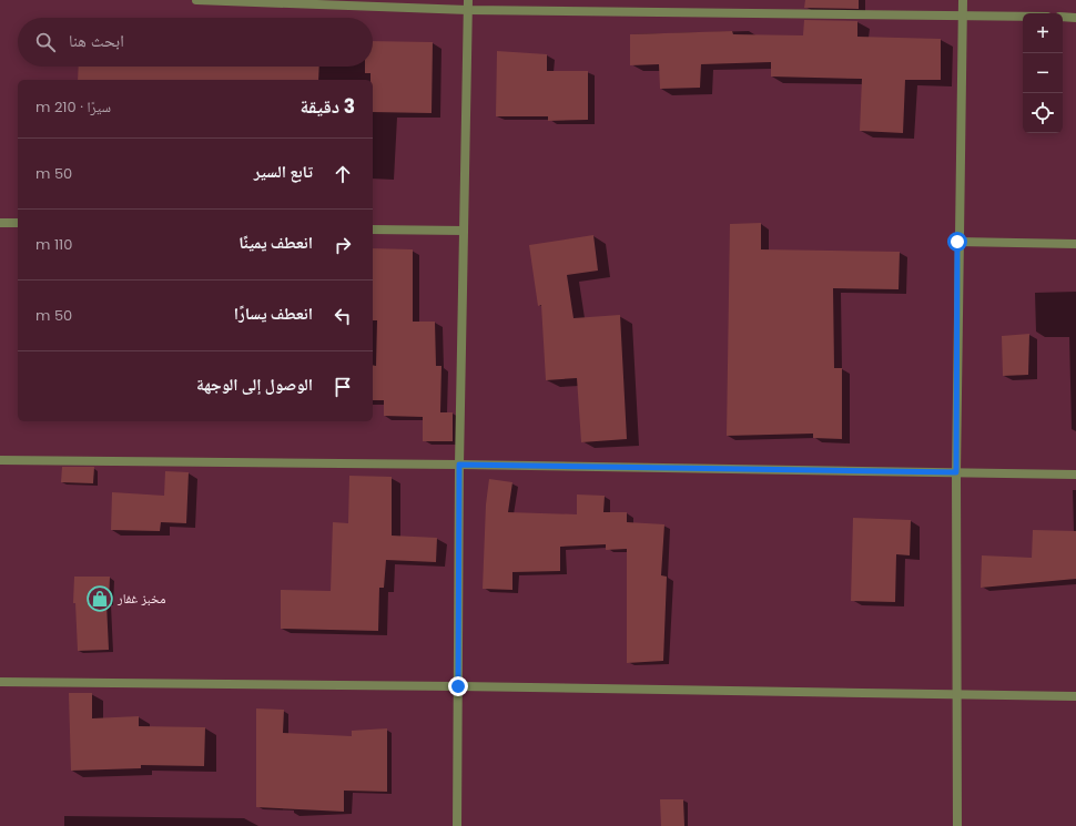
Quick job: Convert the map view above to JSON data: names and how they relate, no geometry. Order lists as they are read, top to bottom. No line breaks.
{"places":{"shop":["مخبز غفار"]},"page":{"map_buttons":["+","−"],"search":"ابحث هنا","heading":["3 دقيقة","سيرًا · 210 m"],"list":[["تابع السير","50 m"],["انعطف يمينًا","110 m"],["انعطف يسارًا","50 m"],"الوصول إلى الوجهة"]}}
